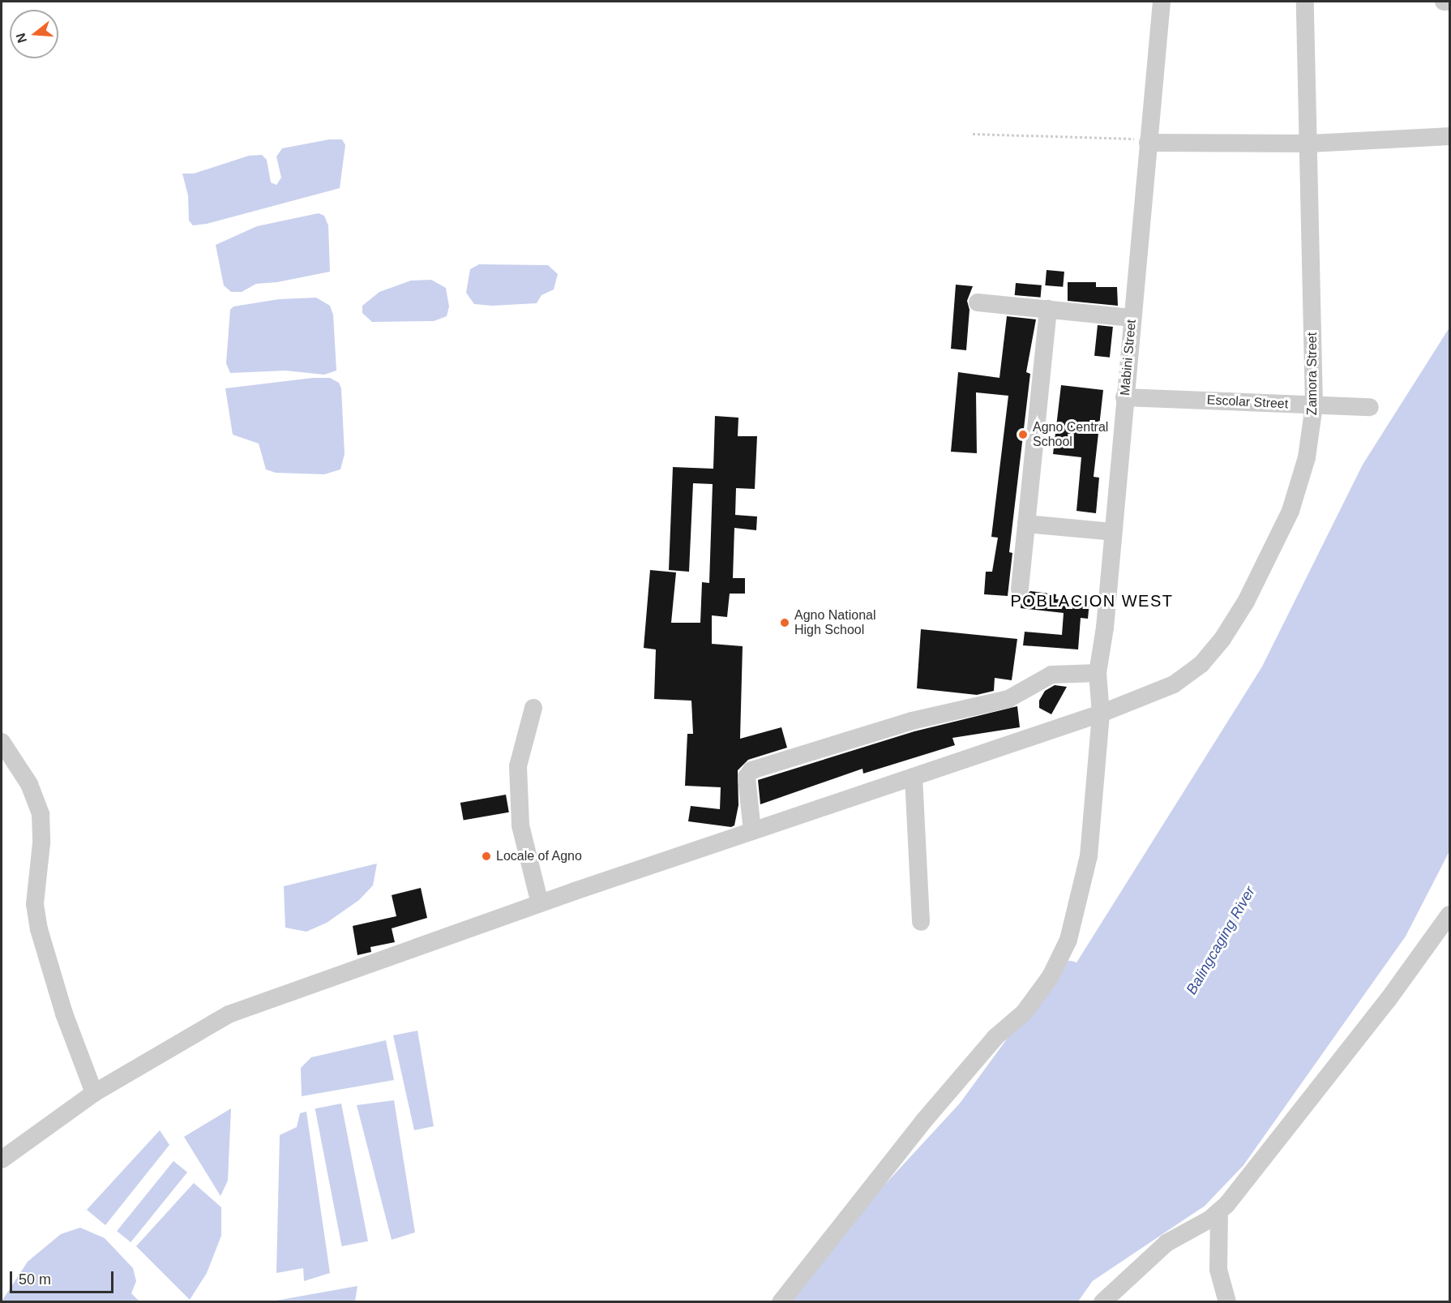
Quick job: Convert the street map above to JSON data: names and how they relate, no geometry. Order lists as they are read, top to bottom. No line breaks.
{"streets":{"street":["Mabini Street","Zamora Street","Escolar Street"]},"crossings":[["Mabini Street","Zamora Street"],["Mabini Street","Escolar Street"],["Zamora Street","Escolar Street"]],"districts":["POBLACION WEST"],"water":["Balingcaging River"],"places":["Agno Central School","Agno National High School","Locale of Agno"],"scale_bar":"50 m","north":"left"}
